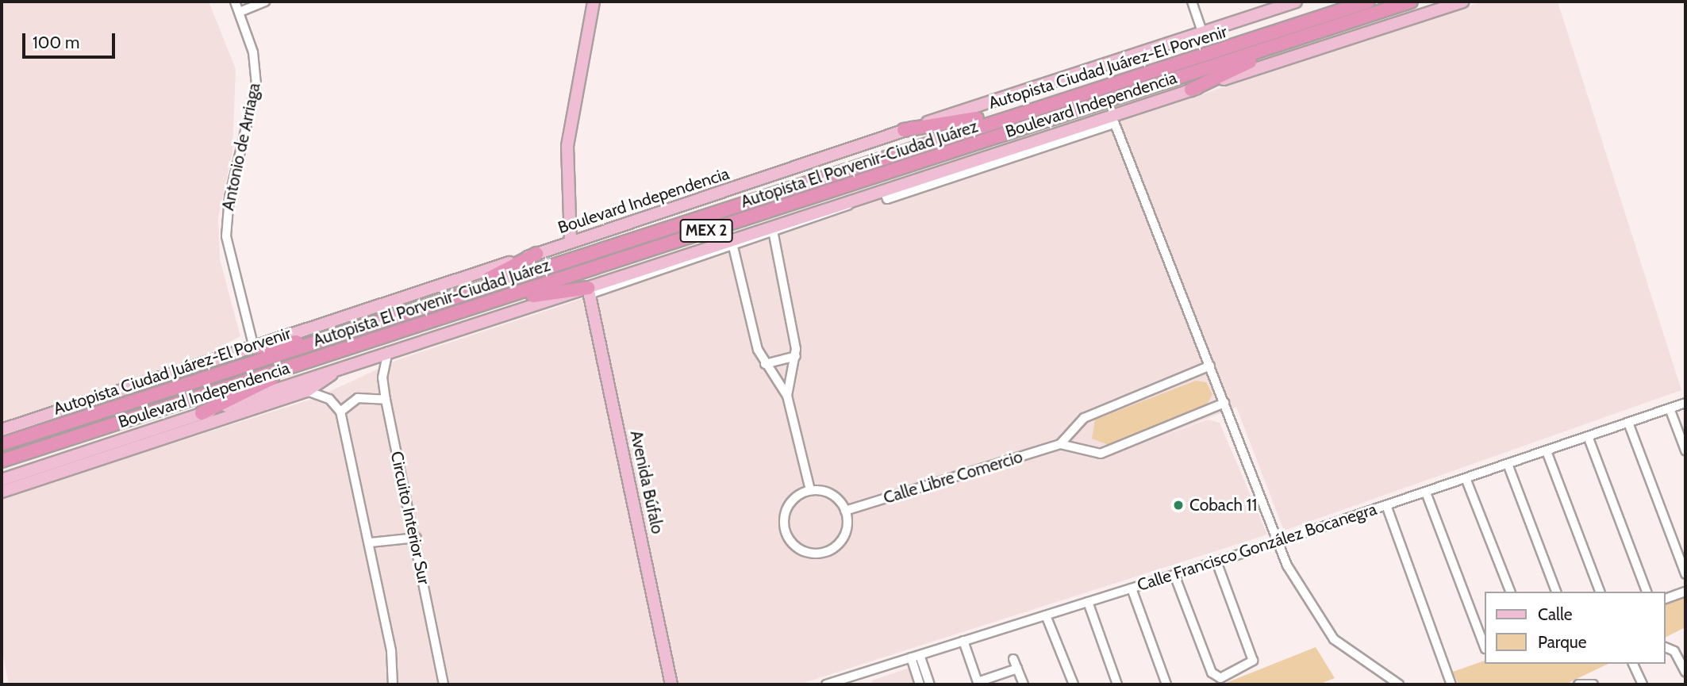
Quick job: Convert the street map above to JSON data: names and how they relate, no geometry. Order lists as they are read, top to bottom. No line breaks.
{"streets":{"highway":["Autopista Ciudad Juárez-El Porvenir","Autopista El Porvenir-Ciudad Juárez","MEX 2"],"main road":["Boulevard Independencia","Avenida Búfalo"],"street":["Antonio de Arriaga","Calle Libre Comercio","Circuito Interior Sur","Calle Francisco González Bocanegra"]},"crossings":[["Boulevard Independencia","Antonio de Arriaga"],["Boulevard Independencia","Avenida Búfalo"],["Boulevard Independencia","Circuito Interior Sur"]],"places":["Cobach 11"],"legend":["Calle","Parque"],"scale_bar":"100 m"}
